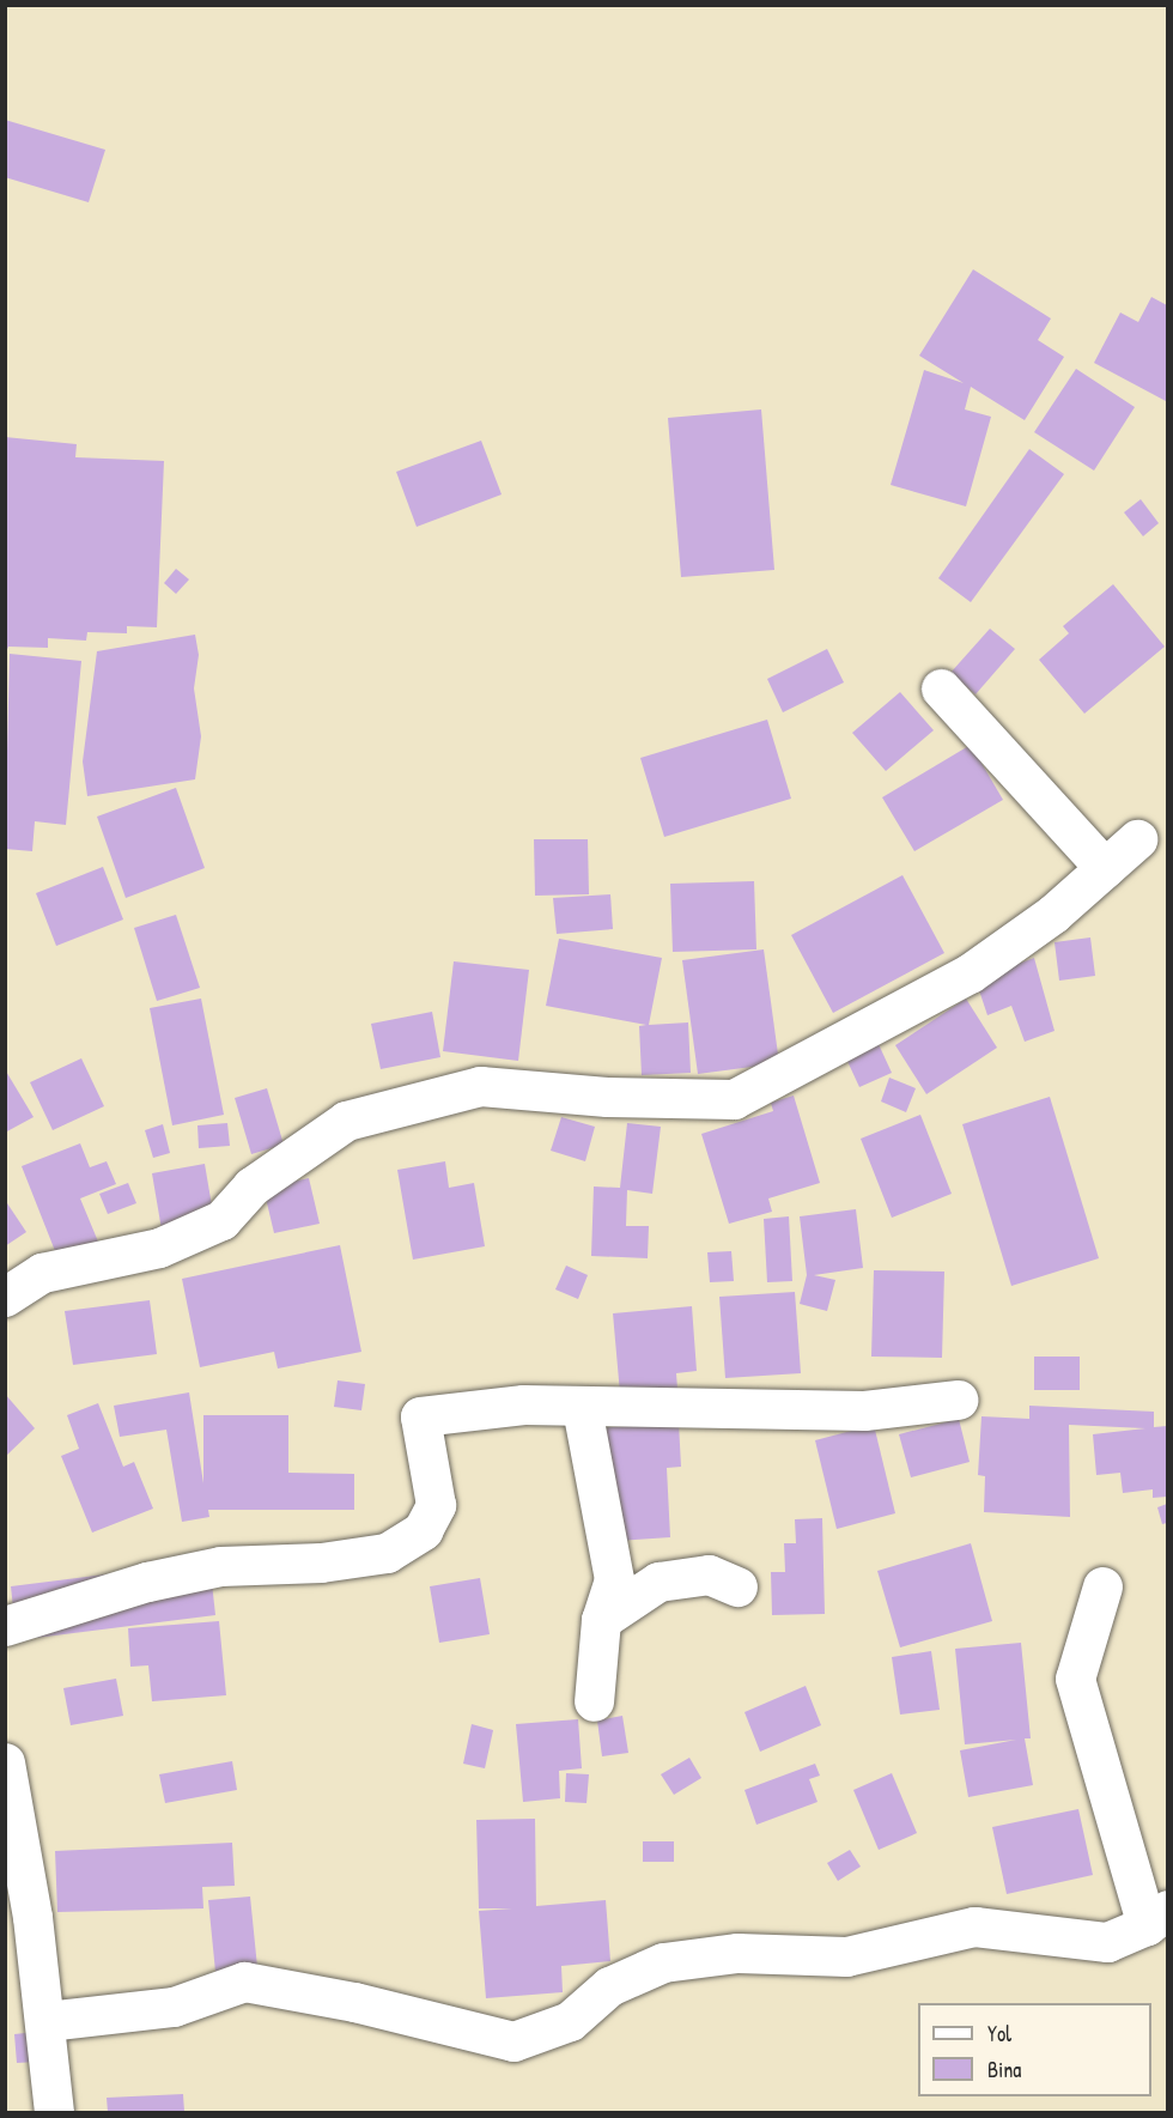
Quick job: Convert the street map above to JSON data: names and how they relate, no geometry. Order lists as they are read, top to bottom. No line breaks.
{"legend":["Yol","Bina"]}
